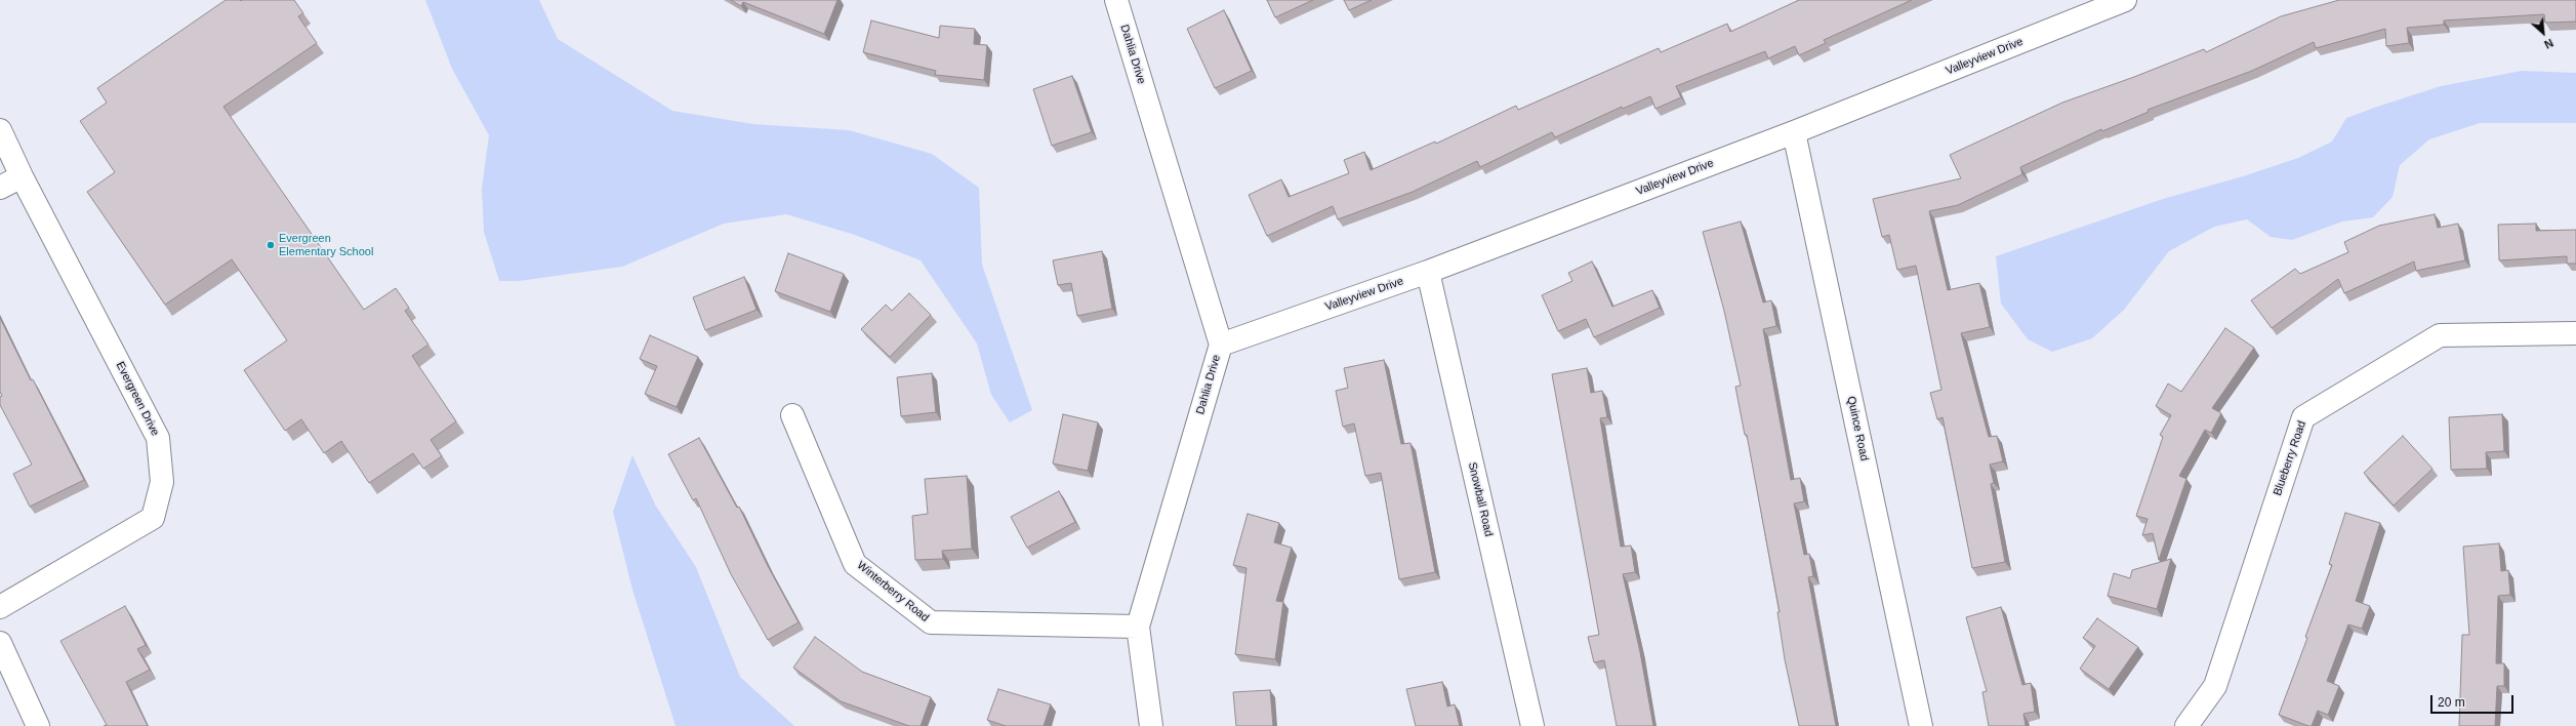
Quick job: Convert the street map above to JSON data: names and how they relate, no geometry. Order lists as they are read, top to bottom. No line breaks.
{"streets":{"street":["Dahlia Drive","Valleyview Drive","Evergreen Drive","Quince Road","Blueberry Road","Snowball Road","Winterberry Road"]},"crossings":[["Dahlia Drive","Valleyview Drive"],["Dahlia Drive","Winterberry Road"],["Valleyview Drive","Quince Road"],["Valleyview Drive","Snowball Road"]],"places":["Evergreen Elementary School"],"scale_bar":"20 m","north":"bottom right"}
